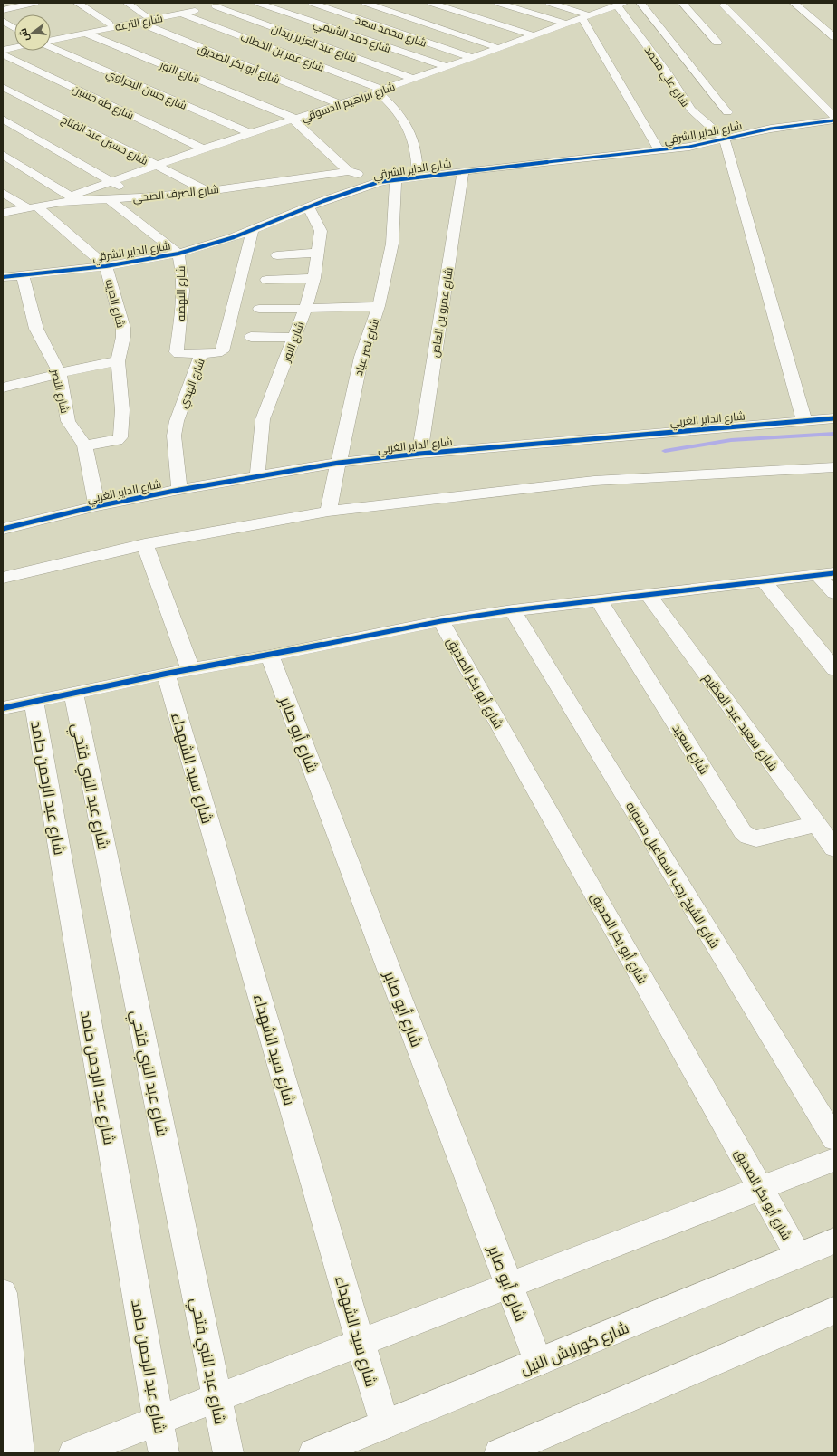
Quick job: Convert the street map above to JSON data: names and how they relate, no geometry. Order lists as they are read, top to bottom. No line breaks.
{"streets":{"main road":["شارع الترعه","شارع محمد سعد","شارع حمد الشيمي","شارع عبد العزيز زيدان","شارع عمر بن الخطاب","شارع أبو بكر الصديق","شارع النور","شارع علي محمد","شارع حسن البحراوي","شارع طه حسين","شارع ابراهيم الدسوقي","شارع الداير الشرقي","شارع حسين عبد الفتاح","شارع الصرف الصحي","شارع النهضه","شارع الحريه","شارع عمرو بن العاص","شارع نصر عياد","شارع الهدي","شارع النصر","شارع الداير الغربي","شارع سعيد عبد العظيم","شارع أبو صابر","شارع سعيد","شارع سيد الشهداء","شارع عبد النبي فتحي","شارع عبد الرحمن حامد","شارع الشيخ رجب اسماعيل حسونه","شارع كورنيش النيل"]},"crossings":[["شارع الترعه","شارع عبد العزيز زيدان"],["شارع الترعه","شارع عمر بن الخطاب"],["شارع الترعه","شارع أبو بكر الصديق"],["شارع الترعه","شارع النور"],["شارع محمد سعد","شارع ابراهيم الدسوقي"],["شارع حمد الشيمي","شارع ابراهيم الدسوقي"],["شارع عبد العزيز زيدان","شارع ابراهيم الدسوقي"],["شارع عمر بن الخطاب","شارع ابراهيم الدسوقي"],["شارع أبو بكر الصديق","شارع ابراهيم الدسوقي"],["شارع أبو بكر الصديق","شارع كورنيش النيل"],["شارع النور","شارع ابراهيم الدسوقي"],["شارع النور","شارع الداير الشرقي"],["شارع النور","شارع الصرف الصحي"],["شارع النور","شارع الداير الغربي"],["شارع علي محمد","شارع ابراهيم الدسوقي"],["شارع علي محمد","شارع الداير الشرقي"],["شارع حسن البحراوي","شارع ابراهيم الدسوقي"],["شارع طه حسين","شارع ابراهيم الدسوقي"],["شارع ابراهيم الدسوقي","شارع حسين عبد الفتاح"],["شارع ابراهيم الدسوقي","شارع الصرف الصحي"],["شارع الداير الشرقي","شارع النهضه"],["شارع الداير الشرقي","شارع الحريه"],["شارع الداير الشرقي","شارع عمرو بن العاص"],["شارع الداير الشرقي","شارع نصر عياد"],["شارع الداير الشرقي","شارع الهدي"],["شارع الداير الشرقي","شارع النصر"],["شارع حسين عبد الفتاح","شارع الصرف الصحي"],["شارع الصرف الصحي","شارع النهضه"],["شارع الصرف الصحي","شارع الحريه"],["شارع النهضه","شارع الهدي"],["شارع الحريه","شارع النصر"],["شارع عمرو بن العاص","شارع الداير الغربي"],["شارع نصر عياد","شارع الداير الغربي"],["شارع الهدي","شارع الداير الغربي"],["شارع النصر","شارع الداير الغربي"],["شارع سعيد عبد العظيم","شارع سعيد"],["شارع أبو صابر","شارع كورنيش النيل"],["شارع سيد الشهداء","شارع كورنيش النيل"]],"north":"left"}
